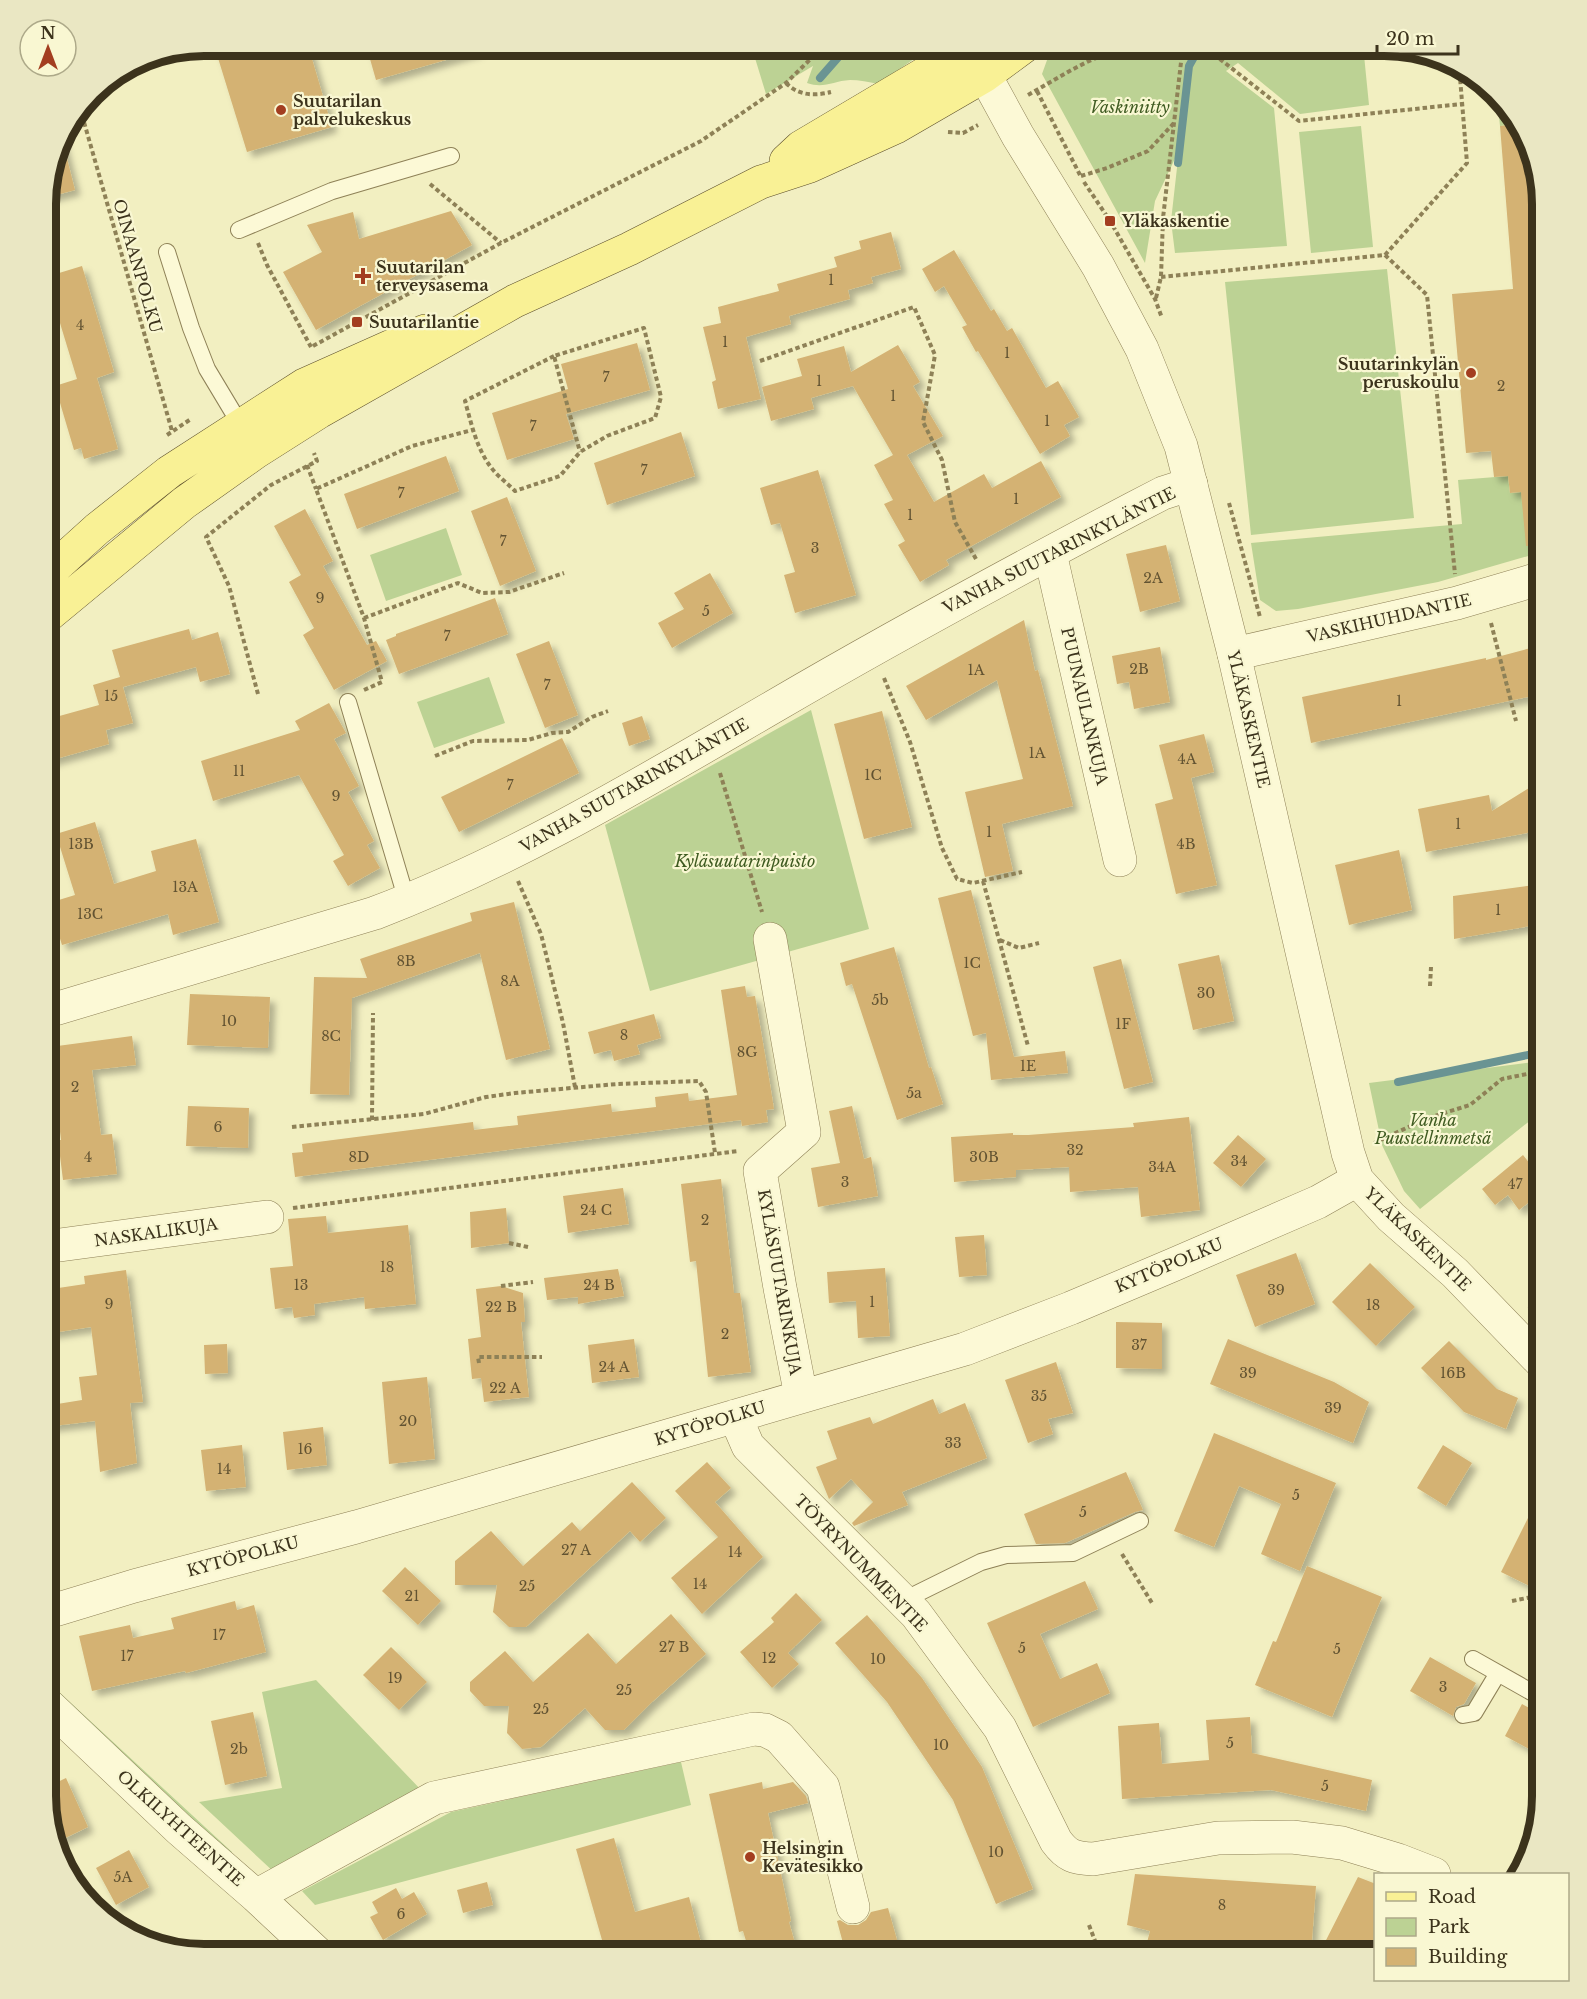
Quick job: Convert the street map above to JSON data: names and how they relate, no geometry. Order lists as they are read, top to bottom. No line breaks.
{"streets":{"street":["VANHA SUUTARINKYLÄNTIE","VASKIHUHDANTIE","PUUNAULANKUJA","YLÄKASKENTIE","NASKALIKUJA","KYTÖPOLKU","KYLÄSUUTARINKUJA","TÖYRYNUMMENTIE","OLKILYHTEENTIE"],"path":["OINAANPOLKU"]},"crossings":[["VANHA SUUTARINKYLÄNTIE","PUUNAULANKUJA"],["VANHA SUUTARINKYLÄNTIE","YLÄKASKENTIE"],["VASKIHUHDANTIE","YLÄKASKENTIE"],["YLÄKASKENTIE","KYTÖPOLKU"],["KYTÖPOLKU","KYLÄSUUTARINKUJA"],["KYTÖPOLKU","TÖYRYNUMMENTIE"]],"parks":["Vaskiniitty","Kyläsuutarinpuisto","Vanha Puustellinmetsä"],"places":{"other":["Suutarilan palvelukeskus","Suutarinkylän peruskoulu","Helsingin Kevätesikko"],"transit":["Yläkaskentie","Suutarilantie"],"health":["Suutarilan terveysasema"]},"house_numbers":["1","4","1","1","7","1","2","1","1","7","7","7","1","1","7","3","2A","9","5","7","2B","1A","7","15","1","1A","4A","11","1C","7","9","1","1","13B","4B","13A","1","13C","8B","1C","8A","30","5b","10","1F","8","8C","8G","1E","2","5a","6","32","4","8D","30B","34","34A","3","47","24 C","2","18","13","24 B","39","1","9","18","22 B","2","37","24 A","39","16B","22 A","35","39","20","33","16","14","5","5","27 A","14","14","25","21","17","27 B","5","5","17","12","10","19","3","25","25","5","10","2b","5","10","5A","8","6"],"legend":["Road","Park","Building"],"scale_bar":"20 m","north":"top"}
